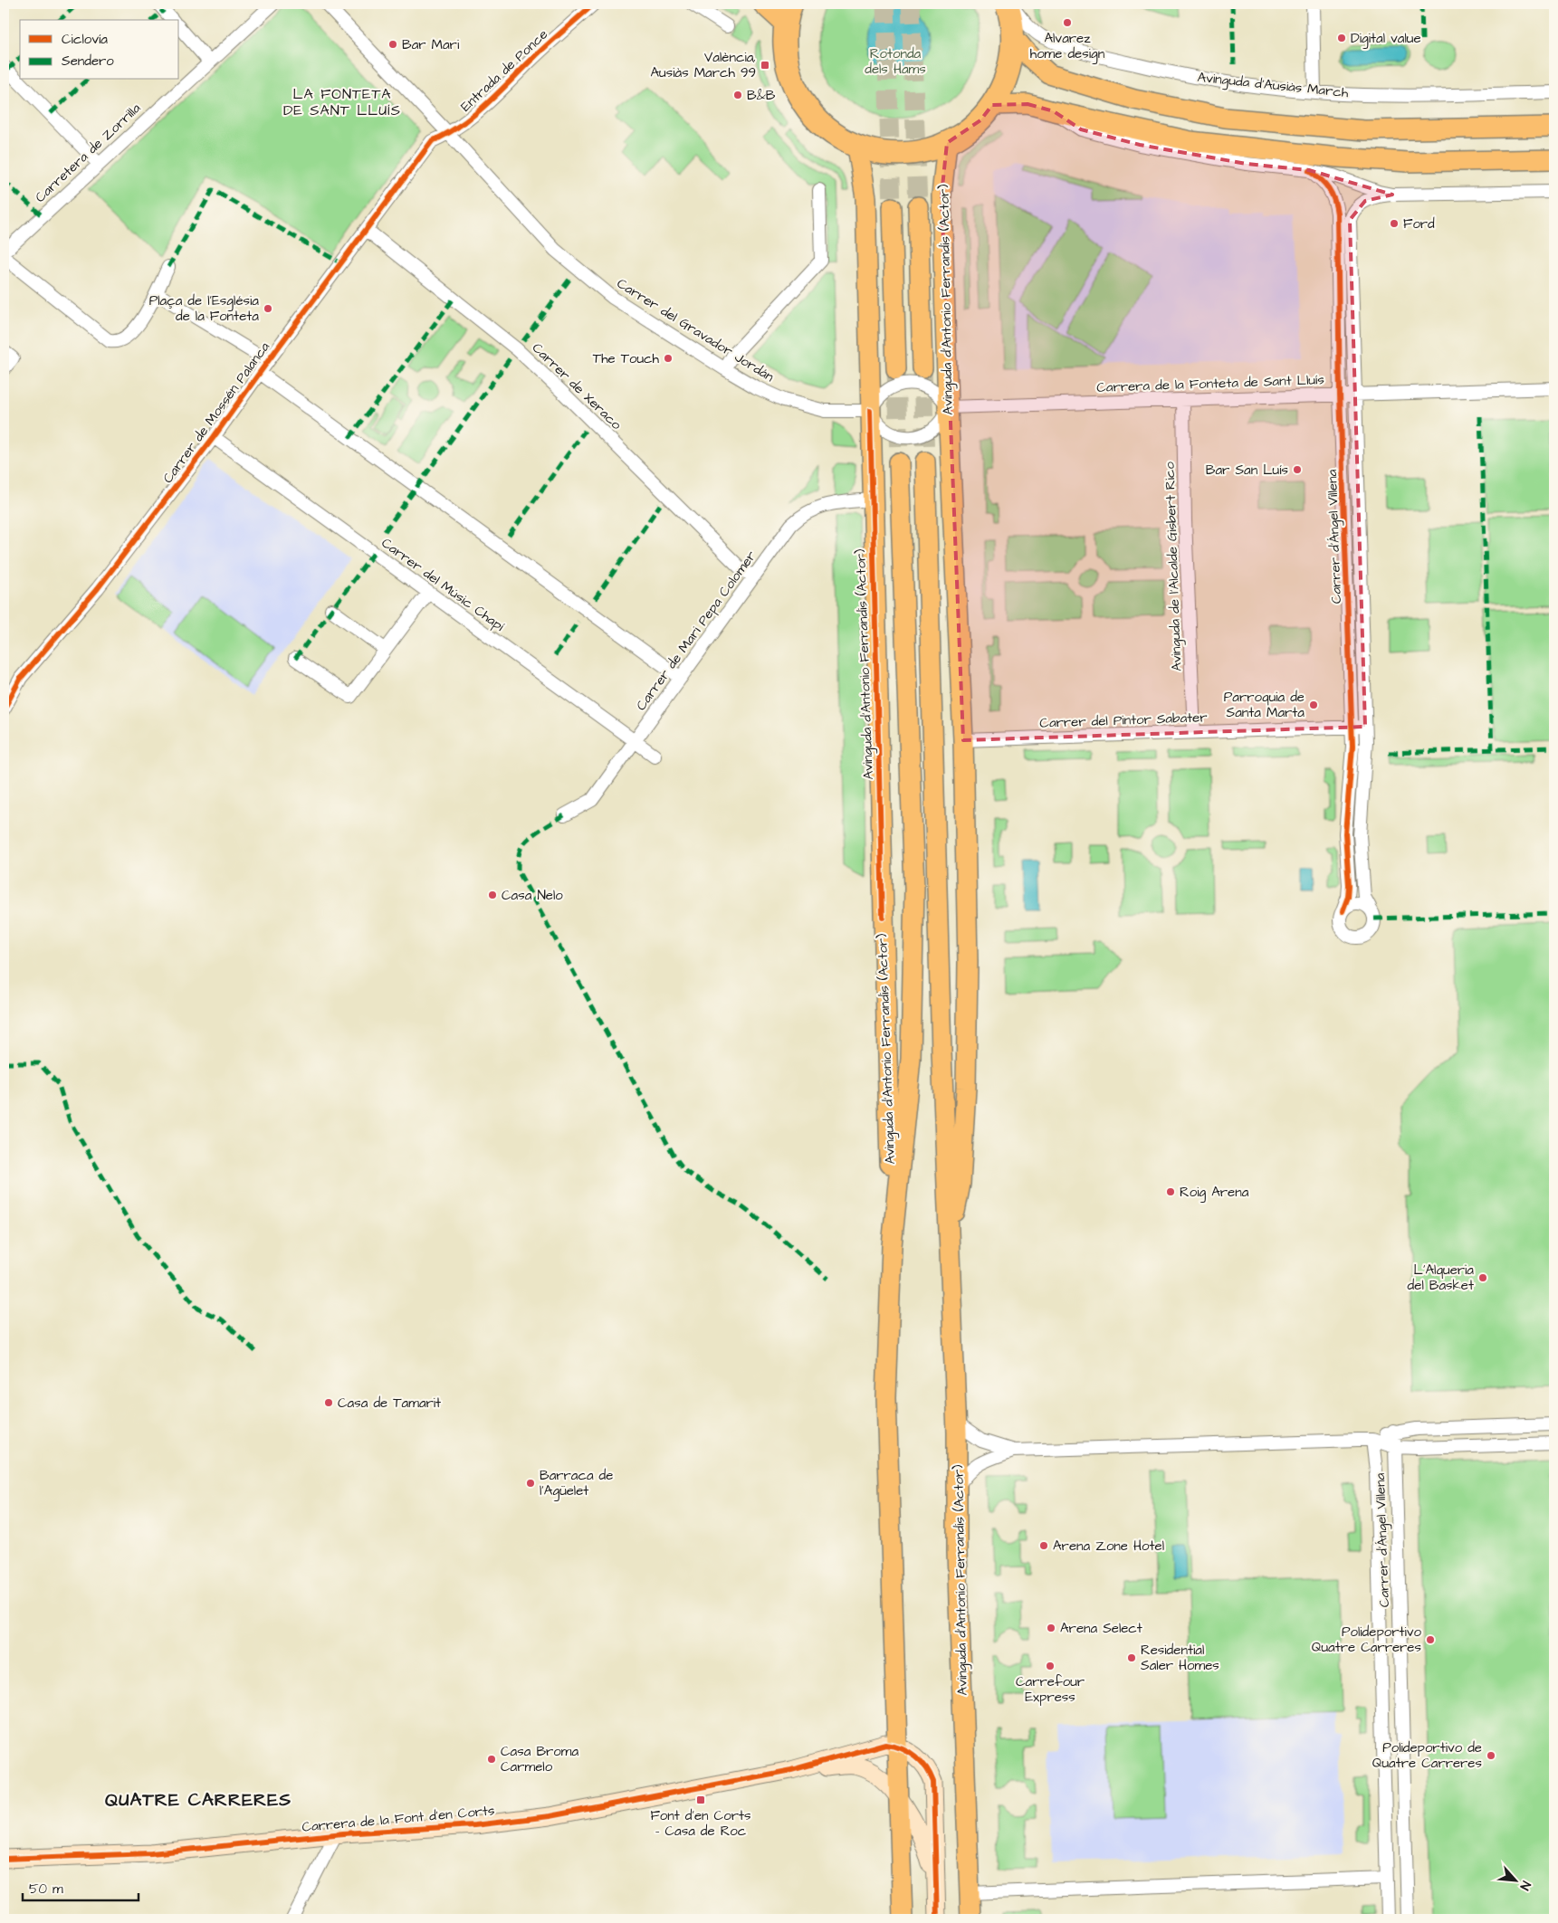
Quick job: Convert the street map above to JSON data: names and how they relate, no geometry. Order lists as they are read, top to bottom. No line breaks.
{"streets":{"main road":["Avinguda d'Antonio Ferrandis (Actor)"],"street":["Entrada de Ponce","Avinguda d'Ausiàs March","Carretera de Zorrilla","Carrer del Gravador Jordán","Carrera de la Fonteta de Sant Lluís","Carrer de Xeraco","Carrer de Mossén Palanca","Carrer d'Ángel Villena","Avinguda de l'Alcalde Gisbert Rico","Carrer del Músic Chapí","Carrer de Mari Pepa Colomer","Carrer del Pintor Sabater","Carrera de la Font d'en Corts"]},"crossings":[["Entrada de Ponce","Carrer del Gravador Jordán"],["Entrada de Ponce","Carrer de Mossén Palanca"],["Avinguda d'Antonio Ferrandis (Actor)","Carrer del Gravador Jordán"],["Avinguda d'Antonio Ferrandis (Actor)","Carrera de la Fonteta de Sant Lluís"],["Avinguda d'Antonio Ferrandis (Actor)","Carrer de Mari Pepa Colomer"],["Avinguda d'Antonio Ferrandis (Actor)","Carrer del Pintor Sabater"],["Carrer del Gravador Jordán","Carrera de la Fonteta de Sant Lluís"],["Carrer del Gravador Jordán","Carrer de Mossén Palanca"],["Carrera de la Fonteta de Sant Lluís","Carrer d'Ángel Villena"],["Carrera de la Fonteta de Sant Lluís","Avinguda de l'Alcalde Gisbert Rico"],["Carrer de Xeraco","Carrer de Mossén Palanca"],["Carrer de Xeraco","Carrer de Mari Pepa Colomer"],["Carrer de Mossén Palanca","Carrer del Músic Chapí"],["Carrer d'Ángel Villena","Carrer del Pintor Sabater"],["Avinguda de l'Alcalde Gisbert Rico","Carrer del Pintor Sabater"],["Carrer del Músic Chapí","Carrer de Mari Pepa Colomer"]],"districts":["LA FONTETA DE SANT LLUÍS","QUATRE CARRERES"],"parks":["Rotonda dels Hams"],"places":{"other":["Alvarez home design","Digital value","Bar Mari","B&B","Ford","Plaça de l'Església de la Fonteta","The Touch","Bar San Luís","Parroquia de Santa Marta","Casa Nelo","Roig Arena","L'Alqueria del Basket","Casa de Tamarit","Barraca de l'Agüelet","Arena Zone Hotel","Arena Select","Polideportivo Quatre Carreres","Residential Saler Homes","Carrefour Express","Polideportivo de Quatre Carreres","Casa Broma Carmelo"],"transit":["València, Ausiàs March 99","Font d'en Corts - Casa de Roc"]},"legend":["Ciclovía","Sendero"],"scale_bar":"50 m","north":"bottom right"}
